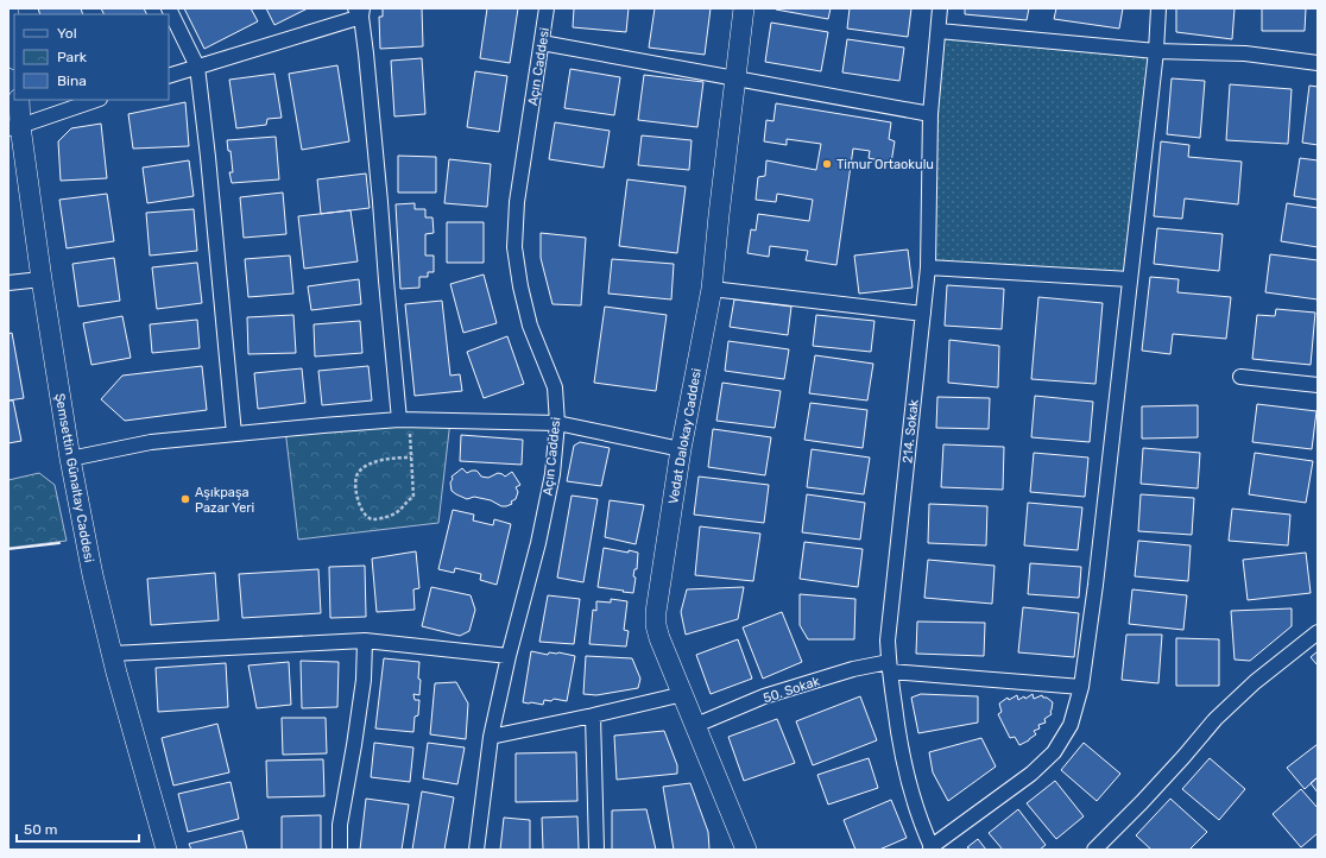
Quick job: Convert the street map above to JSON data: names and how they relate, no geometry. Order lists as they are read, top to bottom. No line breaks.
{"streets":{"street":["Açın Caddesi","214. Sokak","Vedat Dalokay Caddesi","Şemsettin Günaltay Caddesi","50. Sokak"]},"crossings":[["214. Sokak","50. Sokak"],["Vedat Dalokay Caddesi","50. Sokak"]],"places":["Timur Ortaokulu","Aşıkpaşa Pazar Yeri"],"legend":["Yol","Park","Bina"],"scale_bar":"50 m"}
